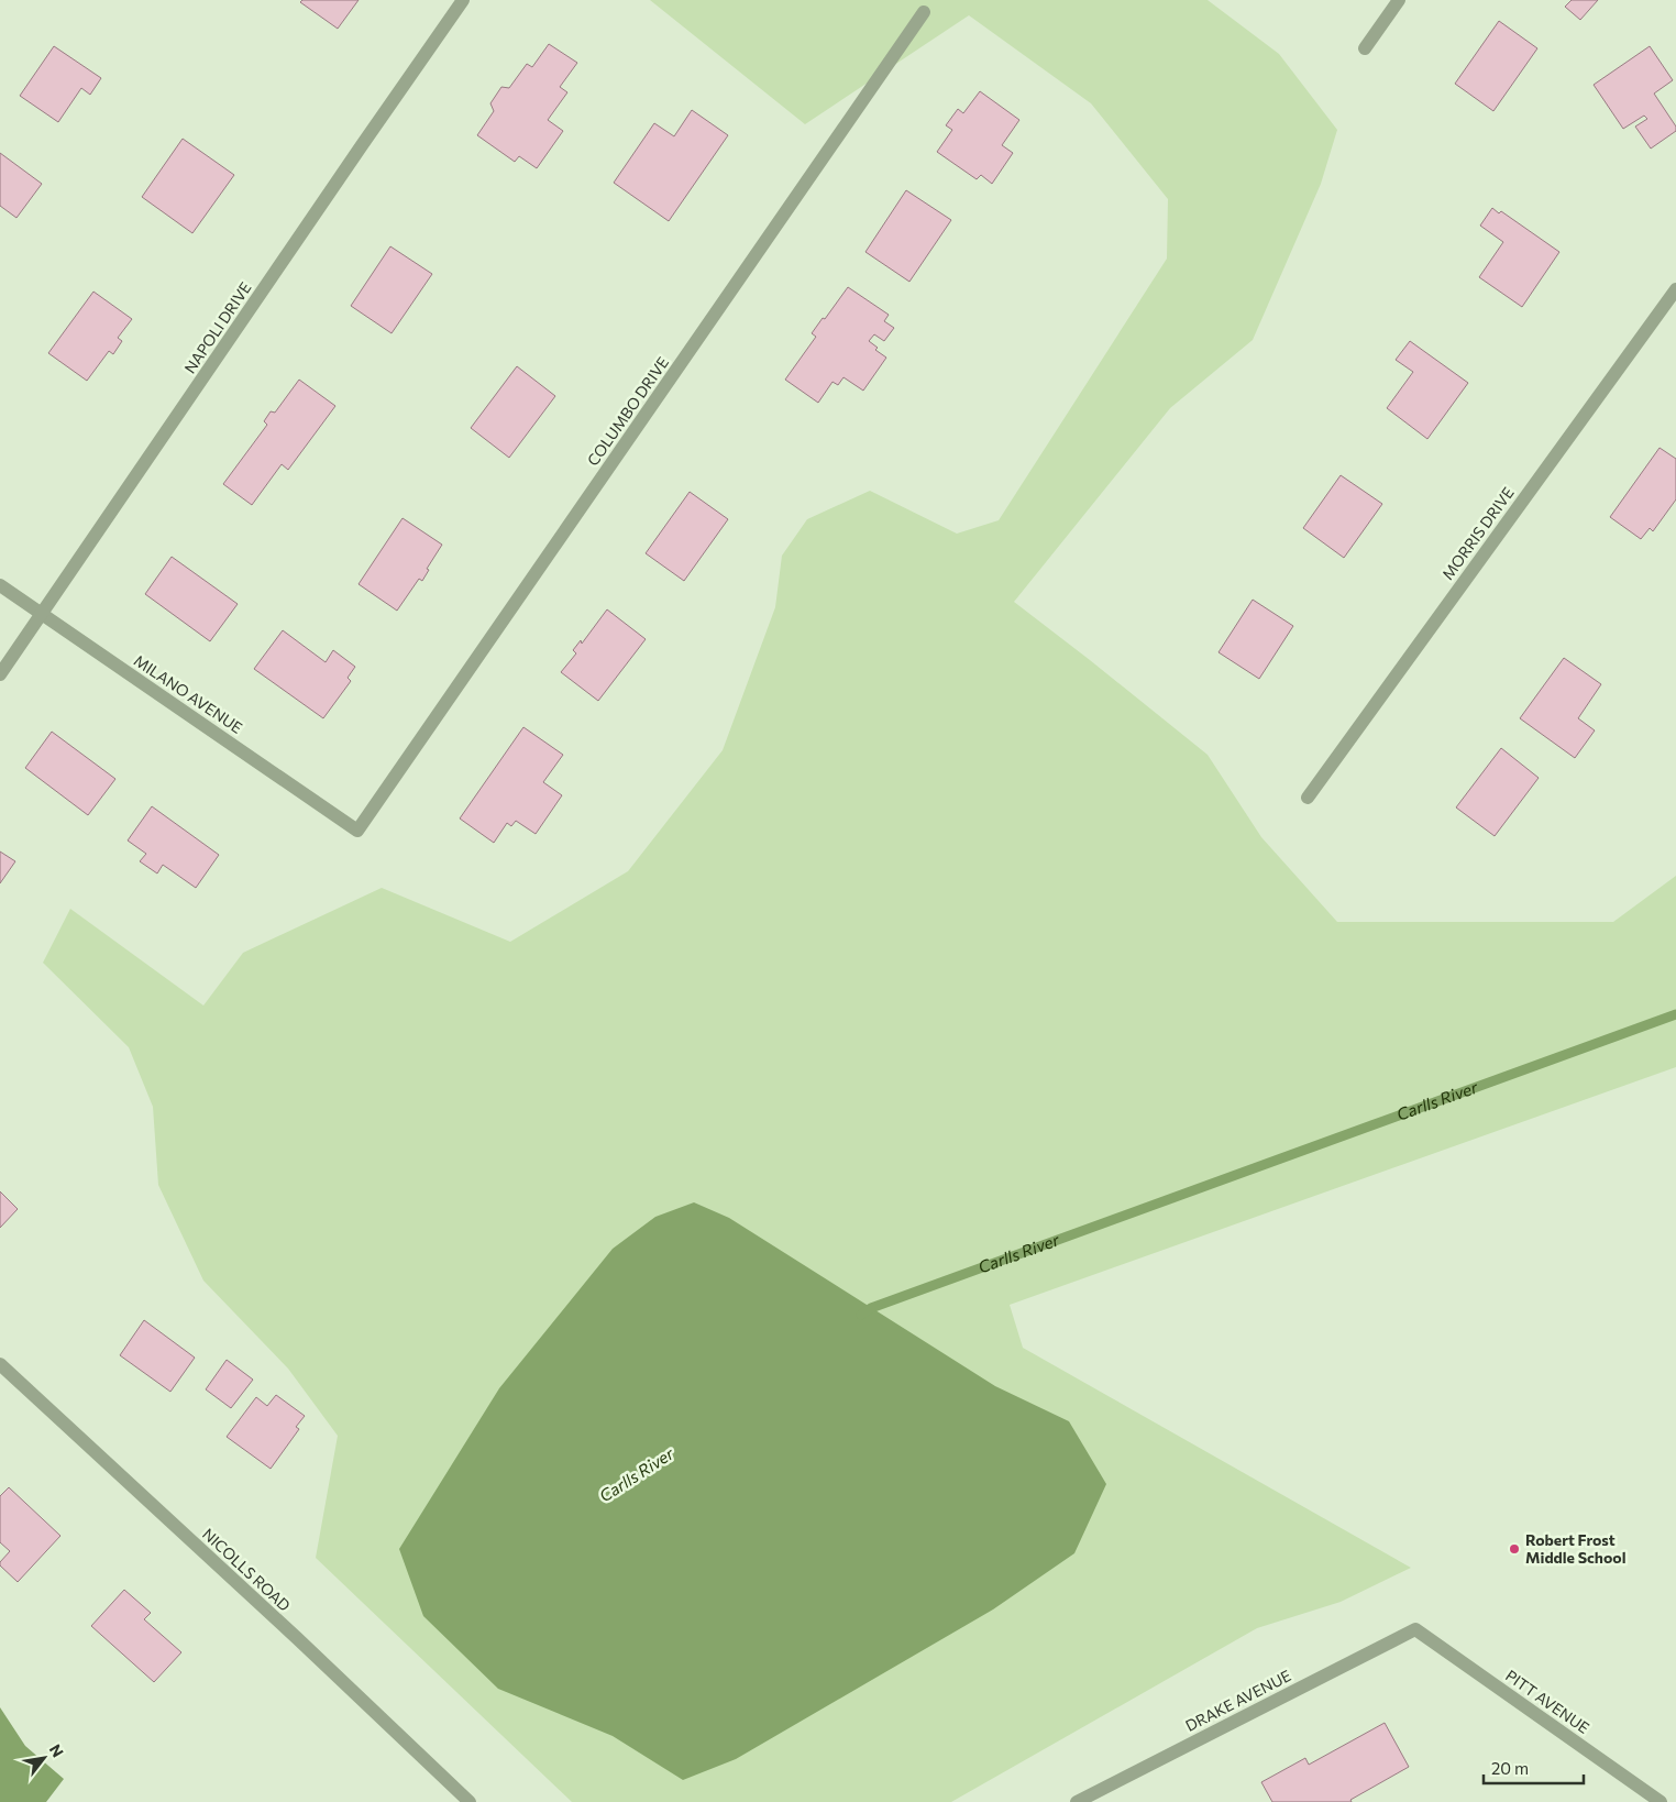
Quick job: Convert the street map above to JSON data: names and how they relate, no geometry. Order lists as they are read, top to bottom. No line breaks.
{"streets":{"street":["NAPOLI DRIVE","COLUMBO DRIVE","MORRIS DRIVE","MILANO AVENUE","NICOLLS ROAD","DRAKE AVENUE","PITT AVENUE"]},"crossings":[["NAPOLI DRIVE","MILANO AVENUE"],["COLUMBO DRIVE","MILANO AVENUE"],["DRAKE AVENUE","PITT AVENUE"]],"water":["Carlls River"],"places":["Robert Frost Middle School"],"scale_bar":"20 m","north":"top right"}
